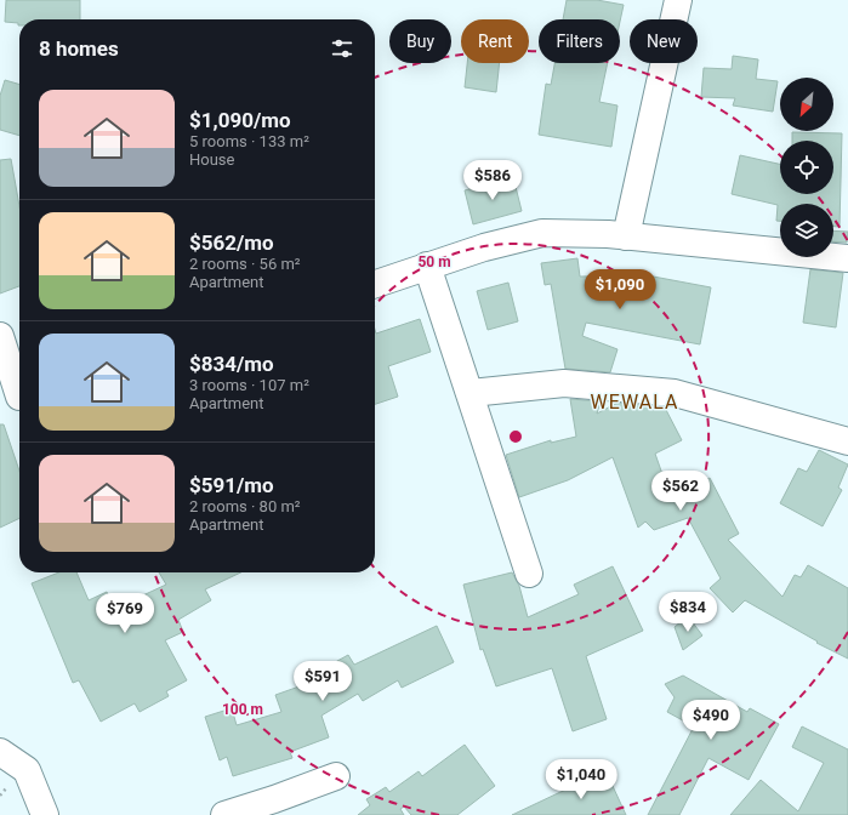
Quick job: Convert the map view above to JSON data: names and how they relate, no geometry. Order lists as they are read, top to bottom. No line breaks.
{"districts":["WEWALA"],"north":"bottom left","page":{"chip":["Buy","Rent","Filters","New"],"heading":"8 homes","list":[{"name":"$1,090/mo","note":"5 rooms · 133 m² · House"},{"name":"$562/mo","note":"2 rooms · 56 m² · Apartment"},{"name":"$834/mo","note":"3 rooms · 107 m² · Apartment"},{"name":"$591/mo","note":"2 rooms · 80 m² · Apartment"}],"price":["$586","$1,090","$562","$834","$769","$591","$490","$1,040"]},"rings":["50 m","100 m"]}
